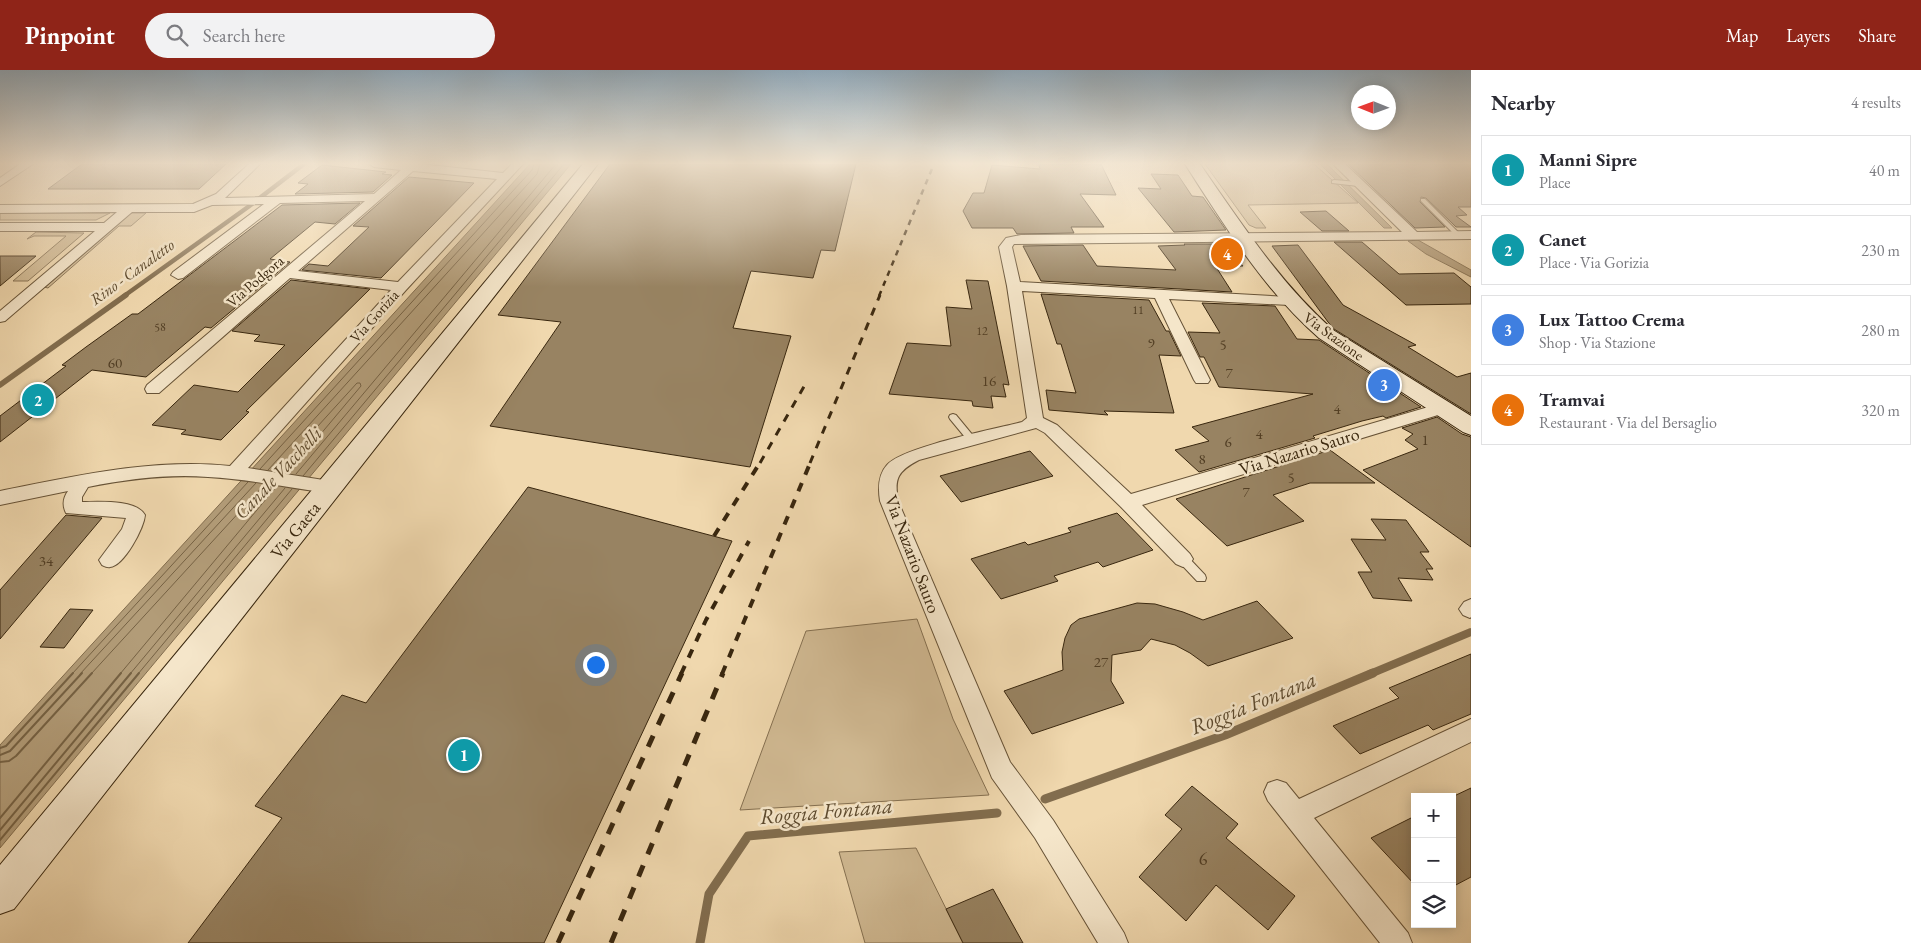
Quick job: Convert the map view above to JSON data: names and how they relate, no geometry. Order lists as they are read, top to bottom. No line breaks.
{"streets":{"main road":["Via Stazione","Via Gaeta"],"street":["Via Podgora","Via Gorizia","Via Nazario Sauro"]},"crossings":[["Via Stazione","Via Nazario Sauro"]],"water":["Rino - Canaletto","Canale Vacchelli","Roggia Fontana"],"house_numbers":["11","58","12","9","5","60","7","16","4","4","1","6","8","5","7","34","27","6"],"north":"left","page":{"header":"Pinpoint","search":"Search here","nav":["Map","Layers","Share"],"heading":["Nearby","4 results"],"list":[{"mark":"1","name":"Manni Sipre","note":"Place","value":"40 m"},{"mark":"2","name":"Canet","note":"Place · Via Gorizia","value":"230 m"},{"mark":"3","name":"Lux Tattoo Crema","note":"Shop · Via Stazione","value":"280 m"},{"mark":"4","name":"Tramvai","note":"Restaurant · Via del Bersaglio","value":"320 m"}],"pins":["4","3","2","1"],"map_buttons":["+","−"]}}
